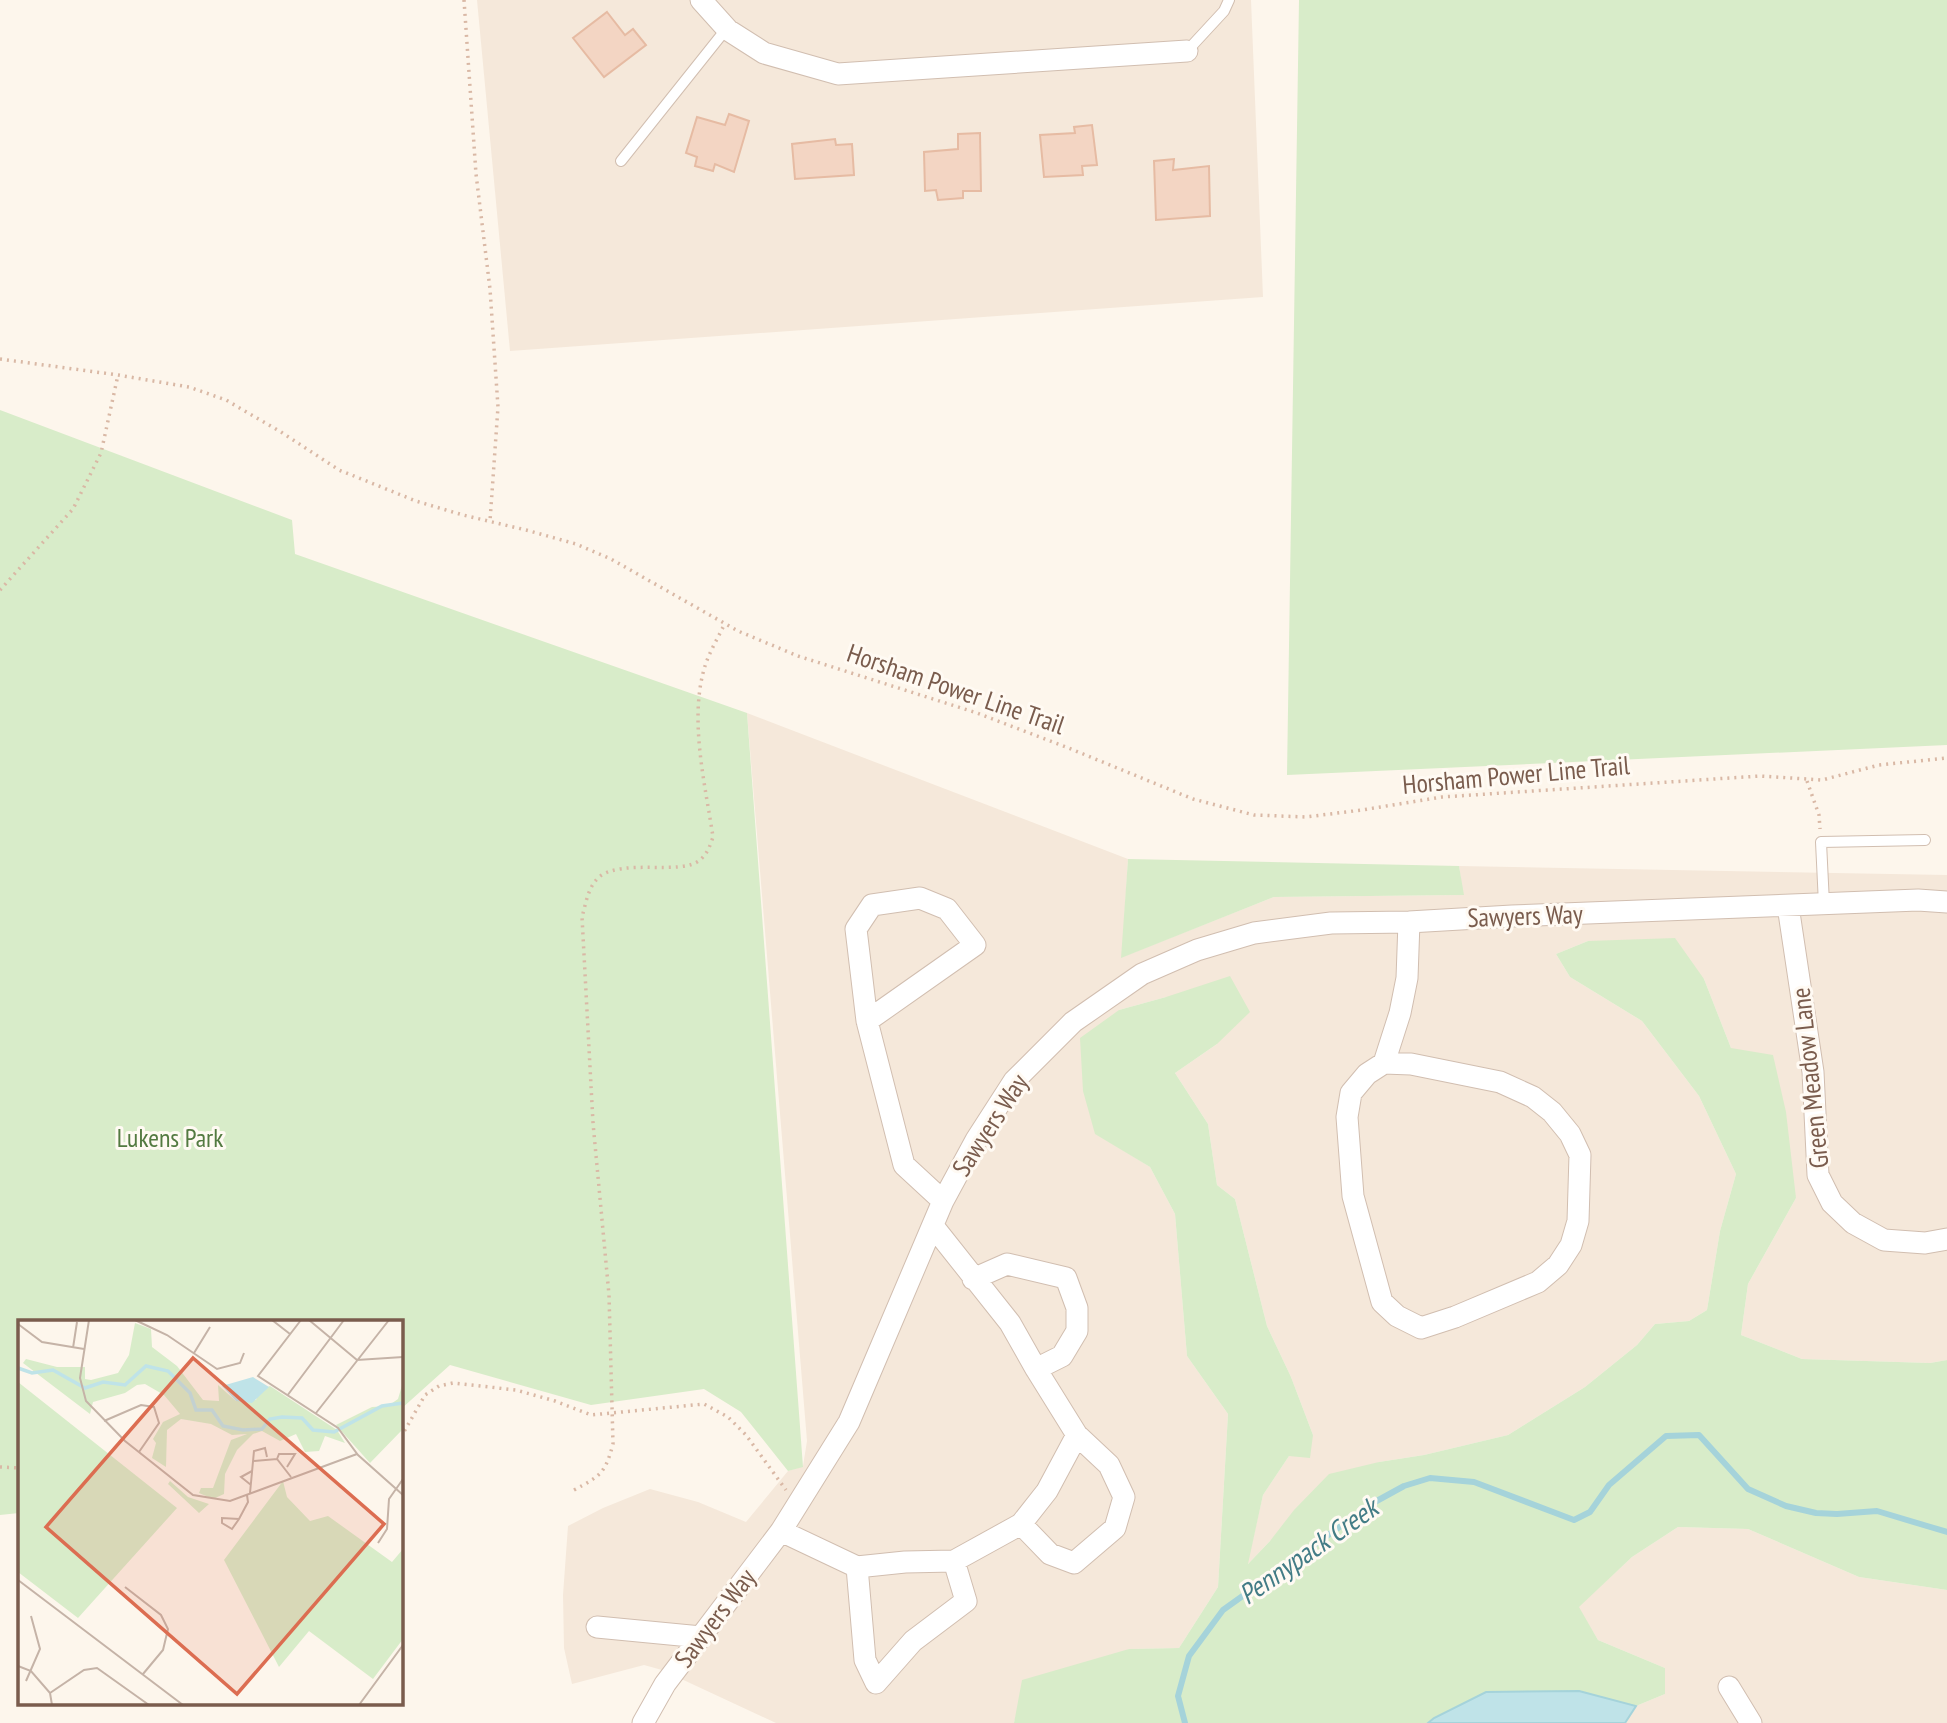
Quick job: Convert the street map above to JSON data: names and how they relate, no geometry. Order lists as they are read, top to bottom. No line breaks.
{"streets":{"street":["Sawyers Way","Green Meadow Lane"],"path":["Horsham Power Line Trail"]},"crossings":[["Sawyers Way","Green Meadow Lane"]],"water":["Pennypack Creek"],"parks":["Lukens Park"]}
